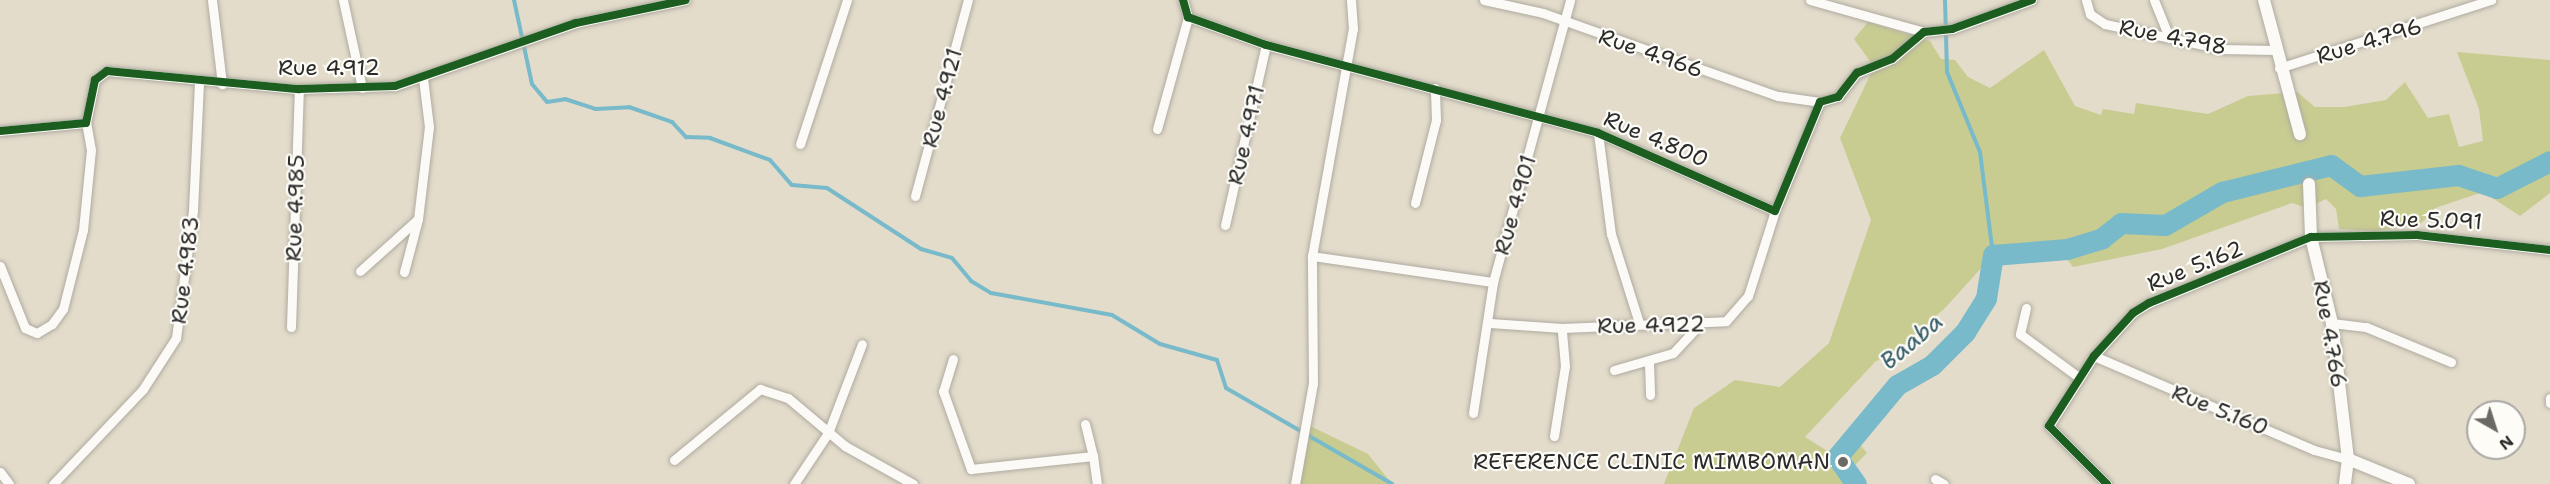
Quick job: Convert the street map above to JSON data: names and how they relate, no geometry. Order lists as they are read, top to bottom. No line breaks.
{"streets":{"street":["Rue 4.798","Rue 4.796","Rue 4.966","Rue 4.912","Rue 4.921","Rue 4.971","Rue 4.800","Rue 4.901","Rue 4.985","Rue 5.091","Rue 5.162","Rue 4.983","Rue 4.922","Rue 4.766","Rue 5.160"]},"crossings":[["Rue 4.966","Rue 4.901"],["Rue 4.912","Rue 4.985"],["Rue 4.912","Rue 4.983"],["Rue 4.971","Rue 4.800"],["Rue 4.800","Rue 4.901"],["Rue 4.800","Rue 4.922"],["Rue 4.901","Rue 4.922"],["Rue 5.091","Rue 5.162"],["Rue 5.091","Rue 4.766"],["Rue 5.162","Rue 4.766"],["Rue 5.162","Rue 5.160"],["Rue 4.766","Rue 5.160"]],"water":["Baaba"],"places":["REFERENCE CLINIC MIMBOMAN"],"north":"bottom right"}
